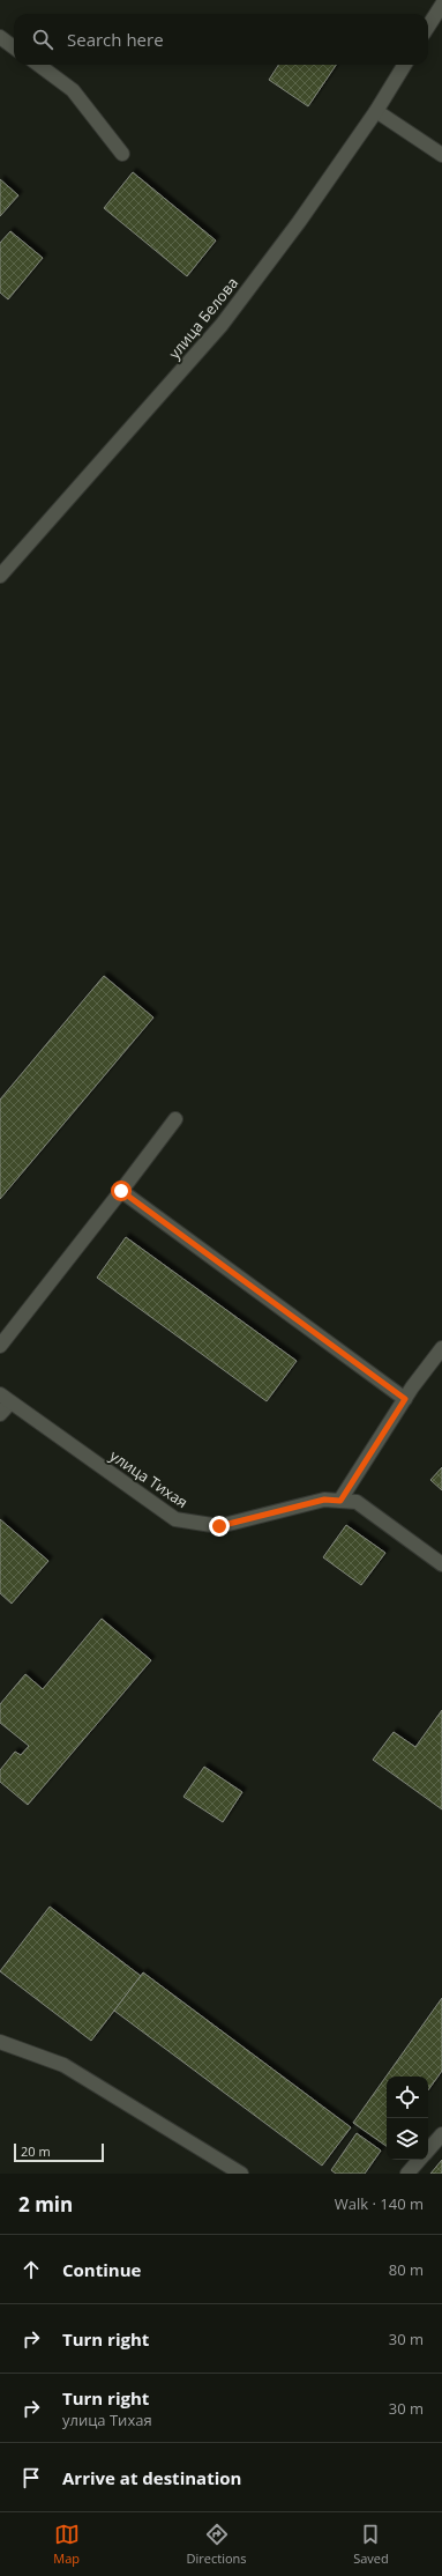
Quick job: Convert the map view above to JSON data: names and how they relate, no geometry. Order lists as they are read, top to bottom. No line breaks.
{"streets":{"street":["улица Белова","улица Тихая"]},"scale_bar":"20 m","page":{"search":"Search here","scale":"20 m","heading":["2 min","Walk · 140 m"],"list":[["Continue","80 m"],["Turn right","30 m"],["Turn right","улица Тихая","30 m"],"Arrive at destination"],"nav":["Map","Directions","Saved"]}}
